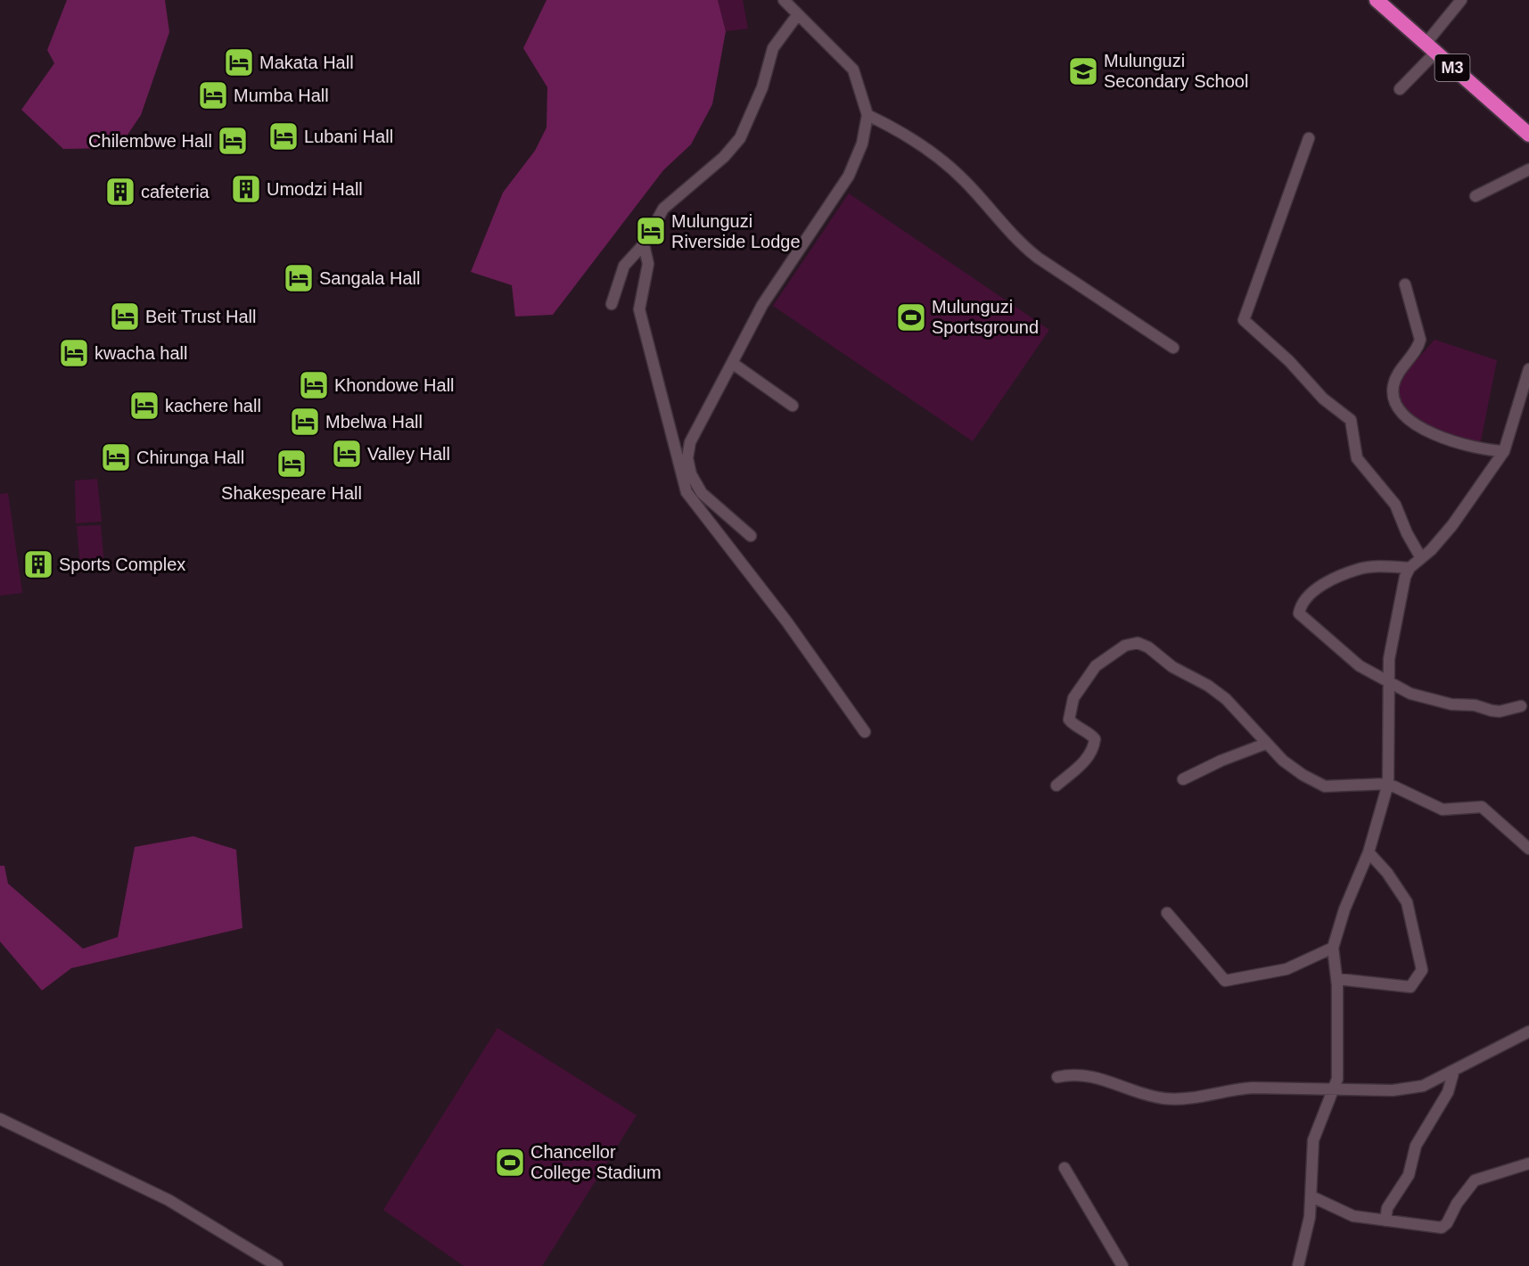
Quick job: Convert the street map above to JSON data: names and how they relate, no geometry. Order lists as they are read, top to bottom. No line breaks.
{"streets":{"highway":["M3"]},"places":{"hotel":["Makata Hall","Mumba Hall","Lubani Hall","Chilembwe Hall","Mulunguzi Riverside Lodge","Sangala Hall","Beit Trust Hall","kwacha hall","Khondowe Hall","kachere hall","Mbelwa Hall","Valley Hall","Chirunga Hall","Shakespeare Hall"],"school or university":["Mulunguzi Secondary School"],"building":["Umodzi Hall","cafeteria","Sports Complex"],"sports":["Mulunguzi Sportsground","Chancellor College Stadium"]}}
